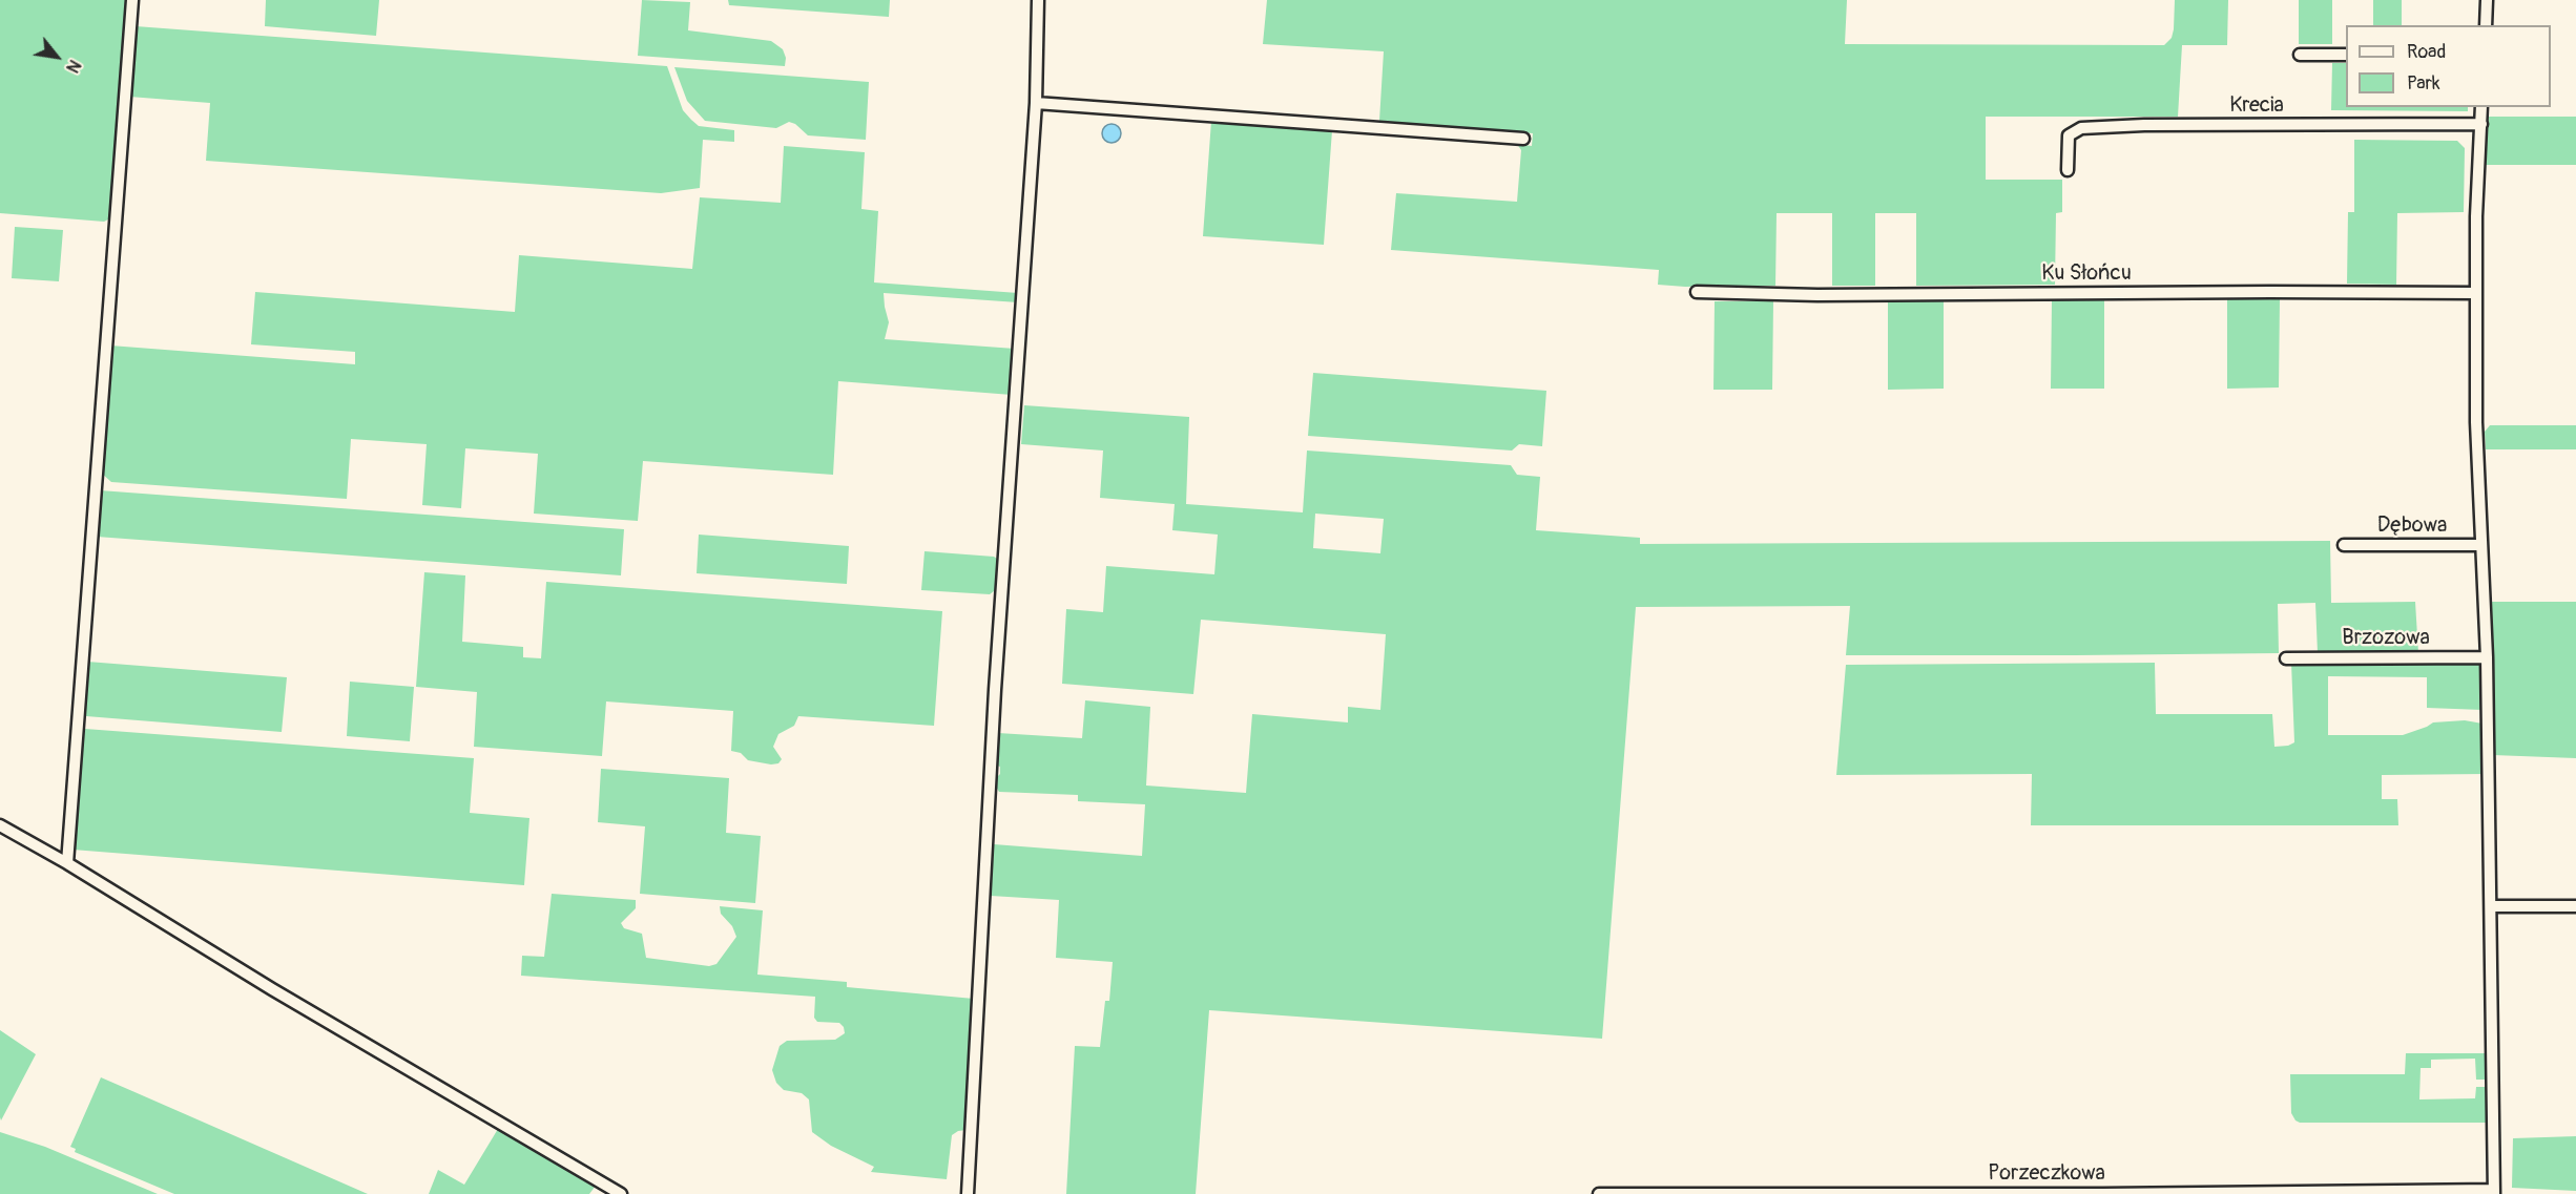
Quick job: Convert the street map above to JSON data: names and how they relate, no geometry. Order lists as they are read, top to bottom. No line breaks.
{"streets":{"street":["Krecia","Ku Słońcu","Dębowa","Brzozowa","Porzeczkowa"]},"legend":["Road","Park"],"north":"bottom right"}
